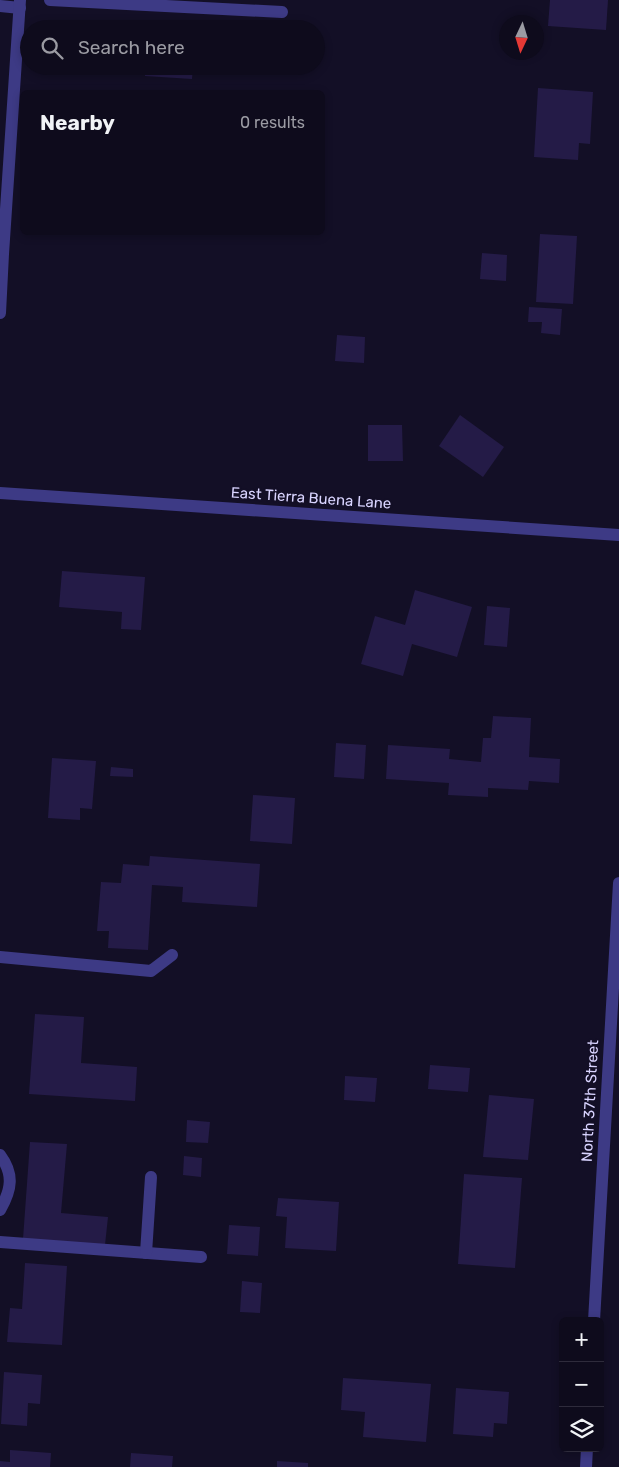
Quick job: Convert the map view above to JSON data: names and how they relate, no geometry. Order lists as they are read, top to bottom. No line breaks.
{"streets":{"street":["East Tierra Buena Lane","North 37th Street"]},"north":"bottom","page":{"search":"Search here","heading":["Nearby","0 results"],"map_buttons":["+","−"]}}
